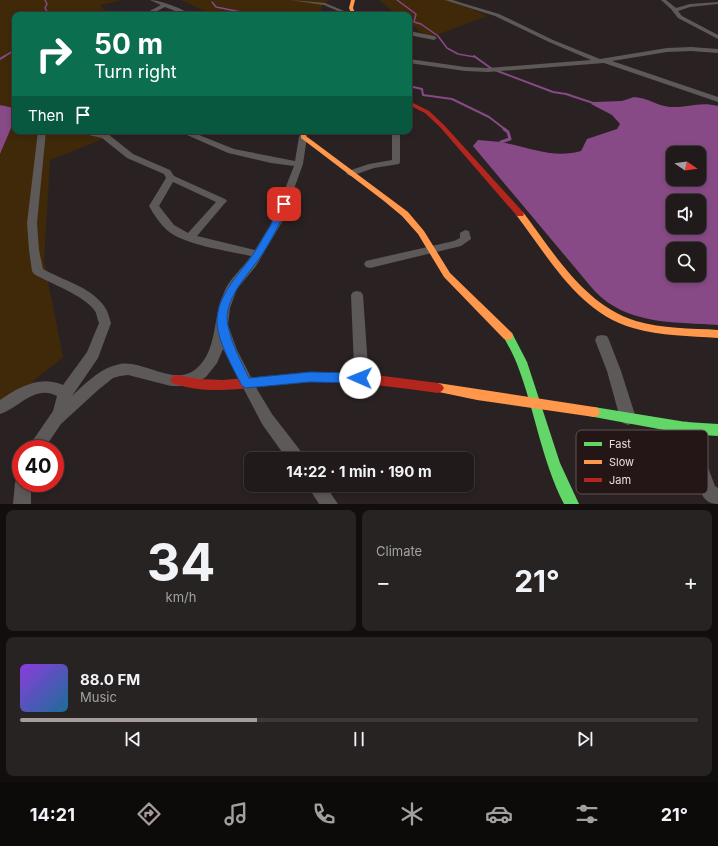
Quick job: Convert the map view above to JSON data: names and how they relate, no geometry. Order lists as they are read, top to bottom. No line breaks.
{"legend":["Fast","Slow","Jam"],"north":"right","page":{"turn":["50 m","Turn right"],"then":"Then","limit":"40","trip":"14:22 · 1 min · 190 m","tile":[["34","km/h"],"Climate"],"heat":["−","21°","+"],"song":["88.0 FM","Music"],"tabs":["14:21","21°"]}}
